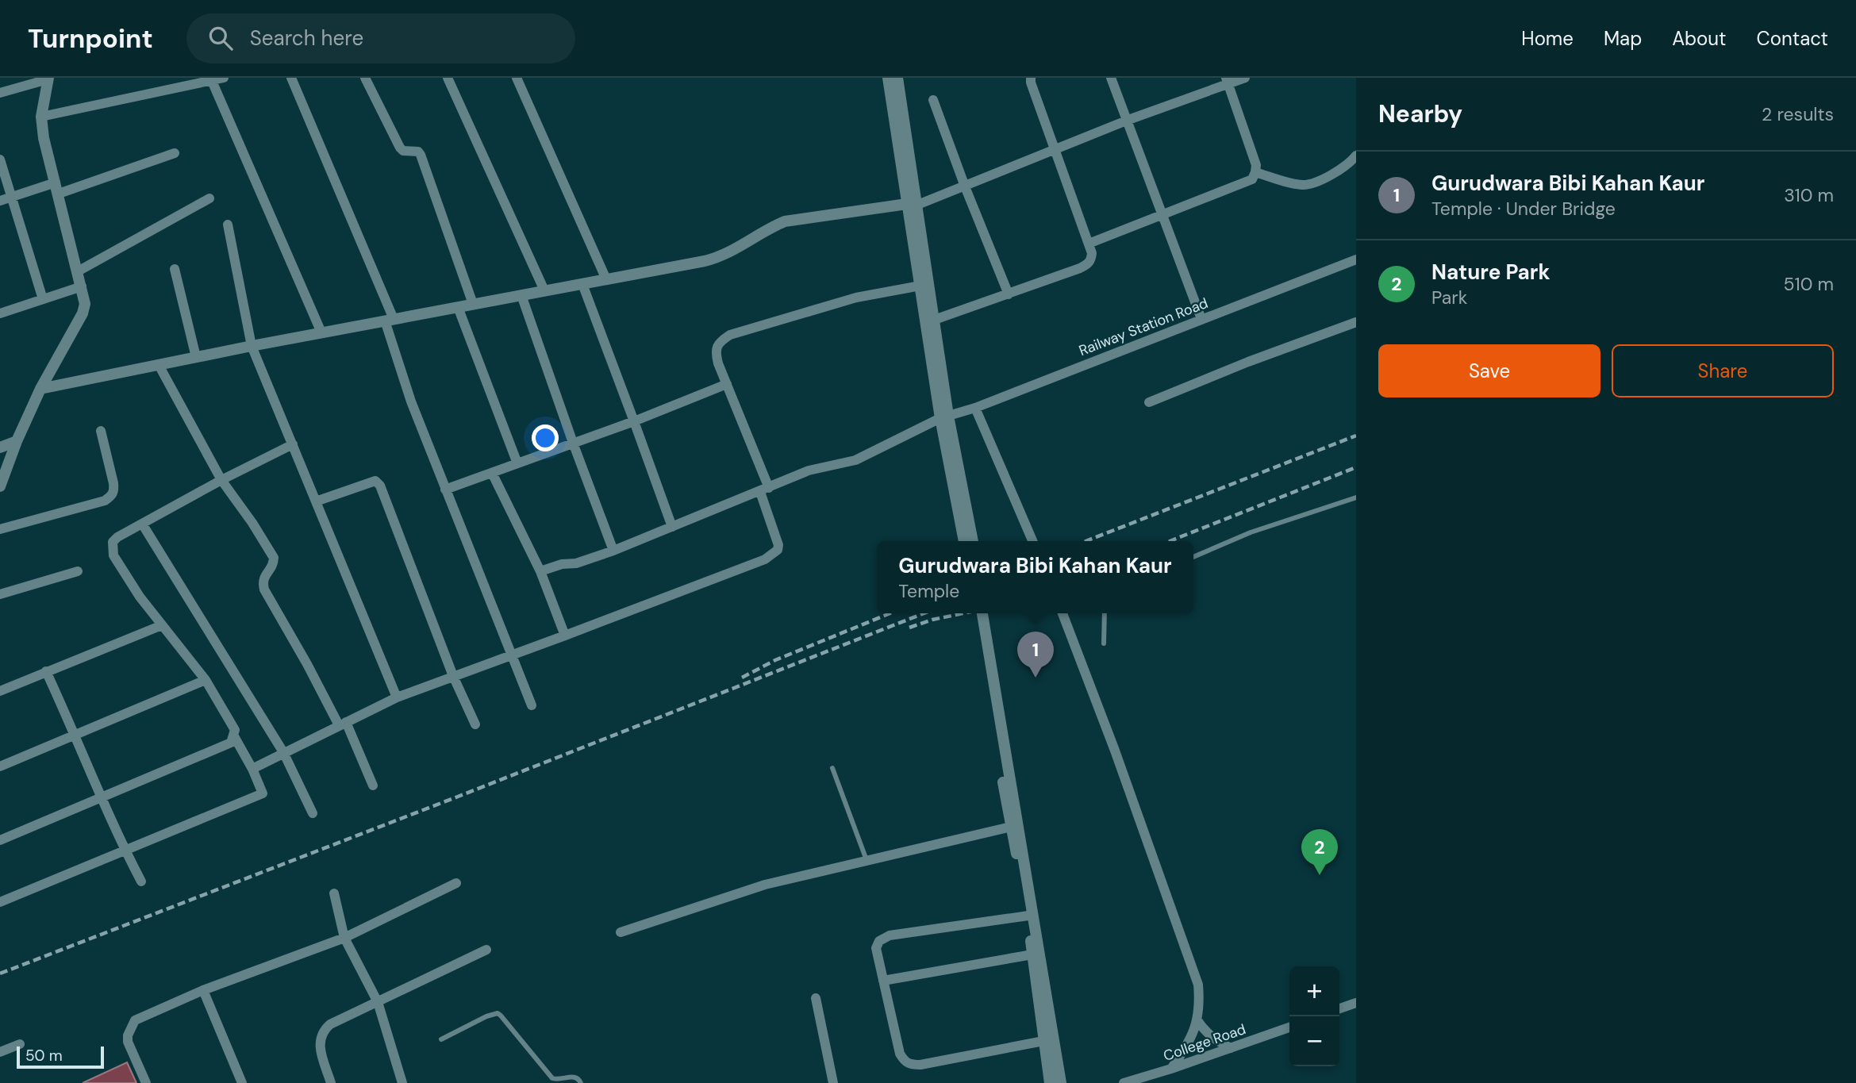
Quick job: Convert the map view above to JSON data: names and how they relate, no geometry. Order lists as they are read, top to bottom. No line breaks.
{"streets":{"street":["Railway Station Road","College Road"]},"scale_bar":"50 m","page":{"header":"Turnpoint","search":"Search here","nav":["Home","Map","About","Contact"],"heading":["Nearby","2 results"],"list":[{"mark":"1","name":"Gurudwara Bibi Kahan Kaur","note":"Temple · Under Bridge","value":"310 m"},{"mark":"2","name":"Nature Park","note":"Park","value":"510 m"}],"buttons":["Save","Share"],"popup":["Gurudwara Bibi Kahan Kaur","Temple"],"pins":["1","2"],"map_buttons":["+","−"],"scale":"50 m"}}
